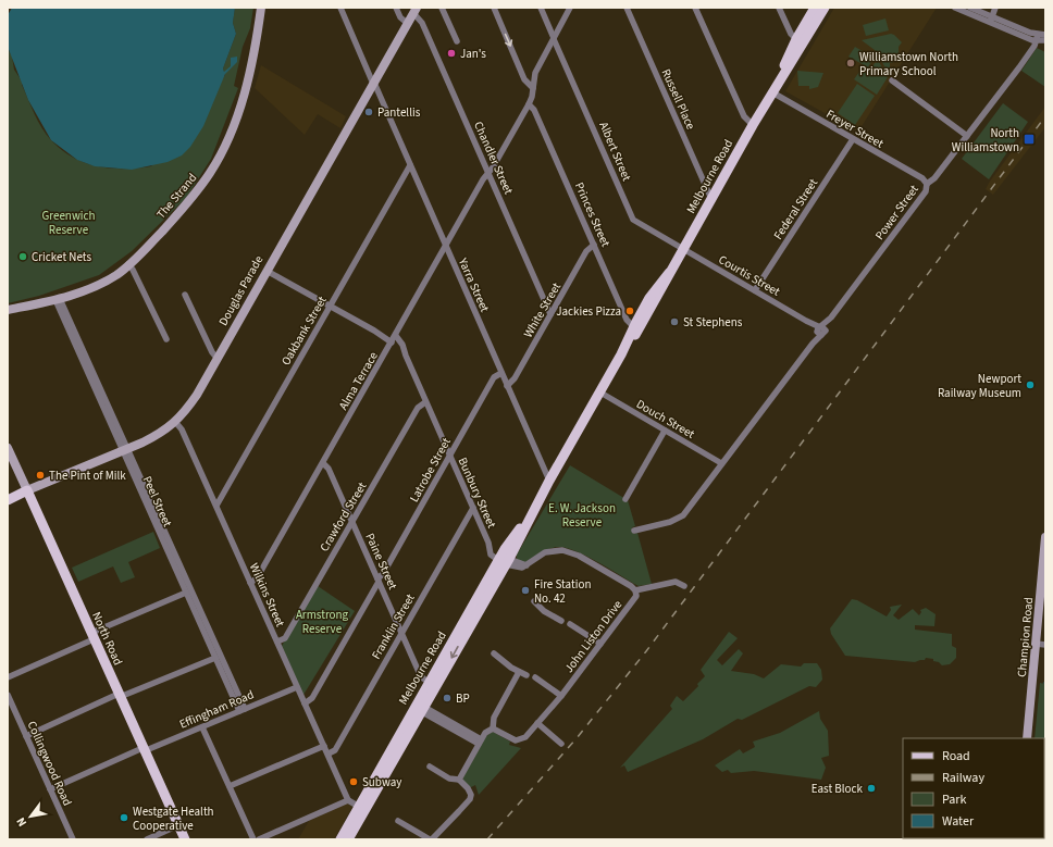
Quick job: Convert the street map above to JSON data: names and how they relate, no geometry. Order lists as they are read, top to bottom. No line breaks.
{"streets":{"main road":["Melbourne Road","Douglas Parade","North Road"],"street":["Russell Place","Freyer Street","Albert Street","Chandler Street","The Strand","Federal Street","Power Street","Princes Street","Courtis Street","Yarra Street","White Street","Oakbank Street","Alma Terrace","Douch Street","Latrobe Street","Bunbury Street","Peel Street","Crawford Street","Paine Street","Wilkins Street","Franklin Street","John Liston Drive","Champion Road","Effingham Road","Collingwood Road"]},"crossings":[["Russell Place","Melbourne Road"],["Freyer Street","Melbourne Road"],["Freyer Street","Federal Street"],["Freyer Street","Power Street"],["Albert Street","Melbourne Road"],["Albert Street","Courtis Street"],["Chandler Street","Douglas Parade"],["Chandler Street","White Street"],["Chandler Street","Alma Terrace"],["Melbourne Road","Princes Street"],["Melbourne Road","Courtis Street"],["Melbourne Road","Yarra Street"],["Melbourne Road","Douch Street"],["Melbourne Road","Bunbury Street"],["Melbourne Road","Paine Street"],["The Strand","Peel Street"],["Federal Street","Courtis Street"],["Power Street","Courtis Street"],["Power Street","Douch Street"],["Princes Street","White Street"],["Princes Street","Alma Terrace"],["Yarra Street","Douglas Parade"],["Yarra Street","White Street"],["Yarra Street","Oakbank Street"],["Yarra Street","Alma Terrace"],["Yarra Street","Latrobe Street"],["Douglas Parade","Bunbury Street"],["Douglas Parade","Peel Street"],["Douglas Parade","Wilkins Street"],["Douglas Parade","North Road"],["Oakbank Street","Bunbury Street"],["Oakbank Street","Wilkins Street"],["Alma Terrace","Bunbury Street"],["Alma Terrace","Paine Street"],["Alma Terrace","Wilkins Street"],["Latrobe Street","Bunbury Street"],["Latrobe Street","Paine Street"],["Latrobe Street","Wilkins Street"],["Bunbury Street","Crawford Street"],["Bunbury Street","Franklin Street"],["Peel Street","Effingham Road"],["Crawford Street","Paine Street"],["Crawford Street","Wilkins Street"],["Paine Street","Franklin Street"],["Wilkins Street","Franklin Street"],["Wilkins Street","Effingham Road"],["North Road","Effingham Road"],["Effingham Road","Collingwood Road"]],"parks":["Greenwich Reserve","E. W. Jackson Reserve","Armstrong Reserve"],"places":{"other":["Jan's","Williamstown North Primary School","Pantellis","Cricket Nets","Jackies Pizza","St Stephens","Newport Railway Museum","The Pint of Milk","Fire Station No. 42","BP","Subway","East Block","Westgate Health Cooperative"],"transit":["North Williamstown"]},"legend":["Road","Railway","Park","Water"],"north":"bottom left"}
